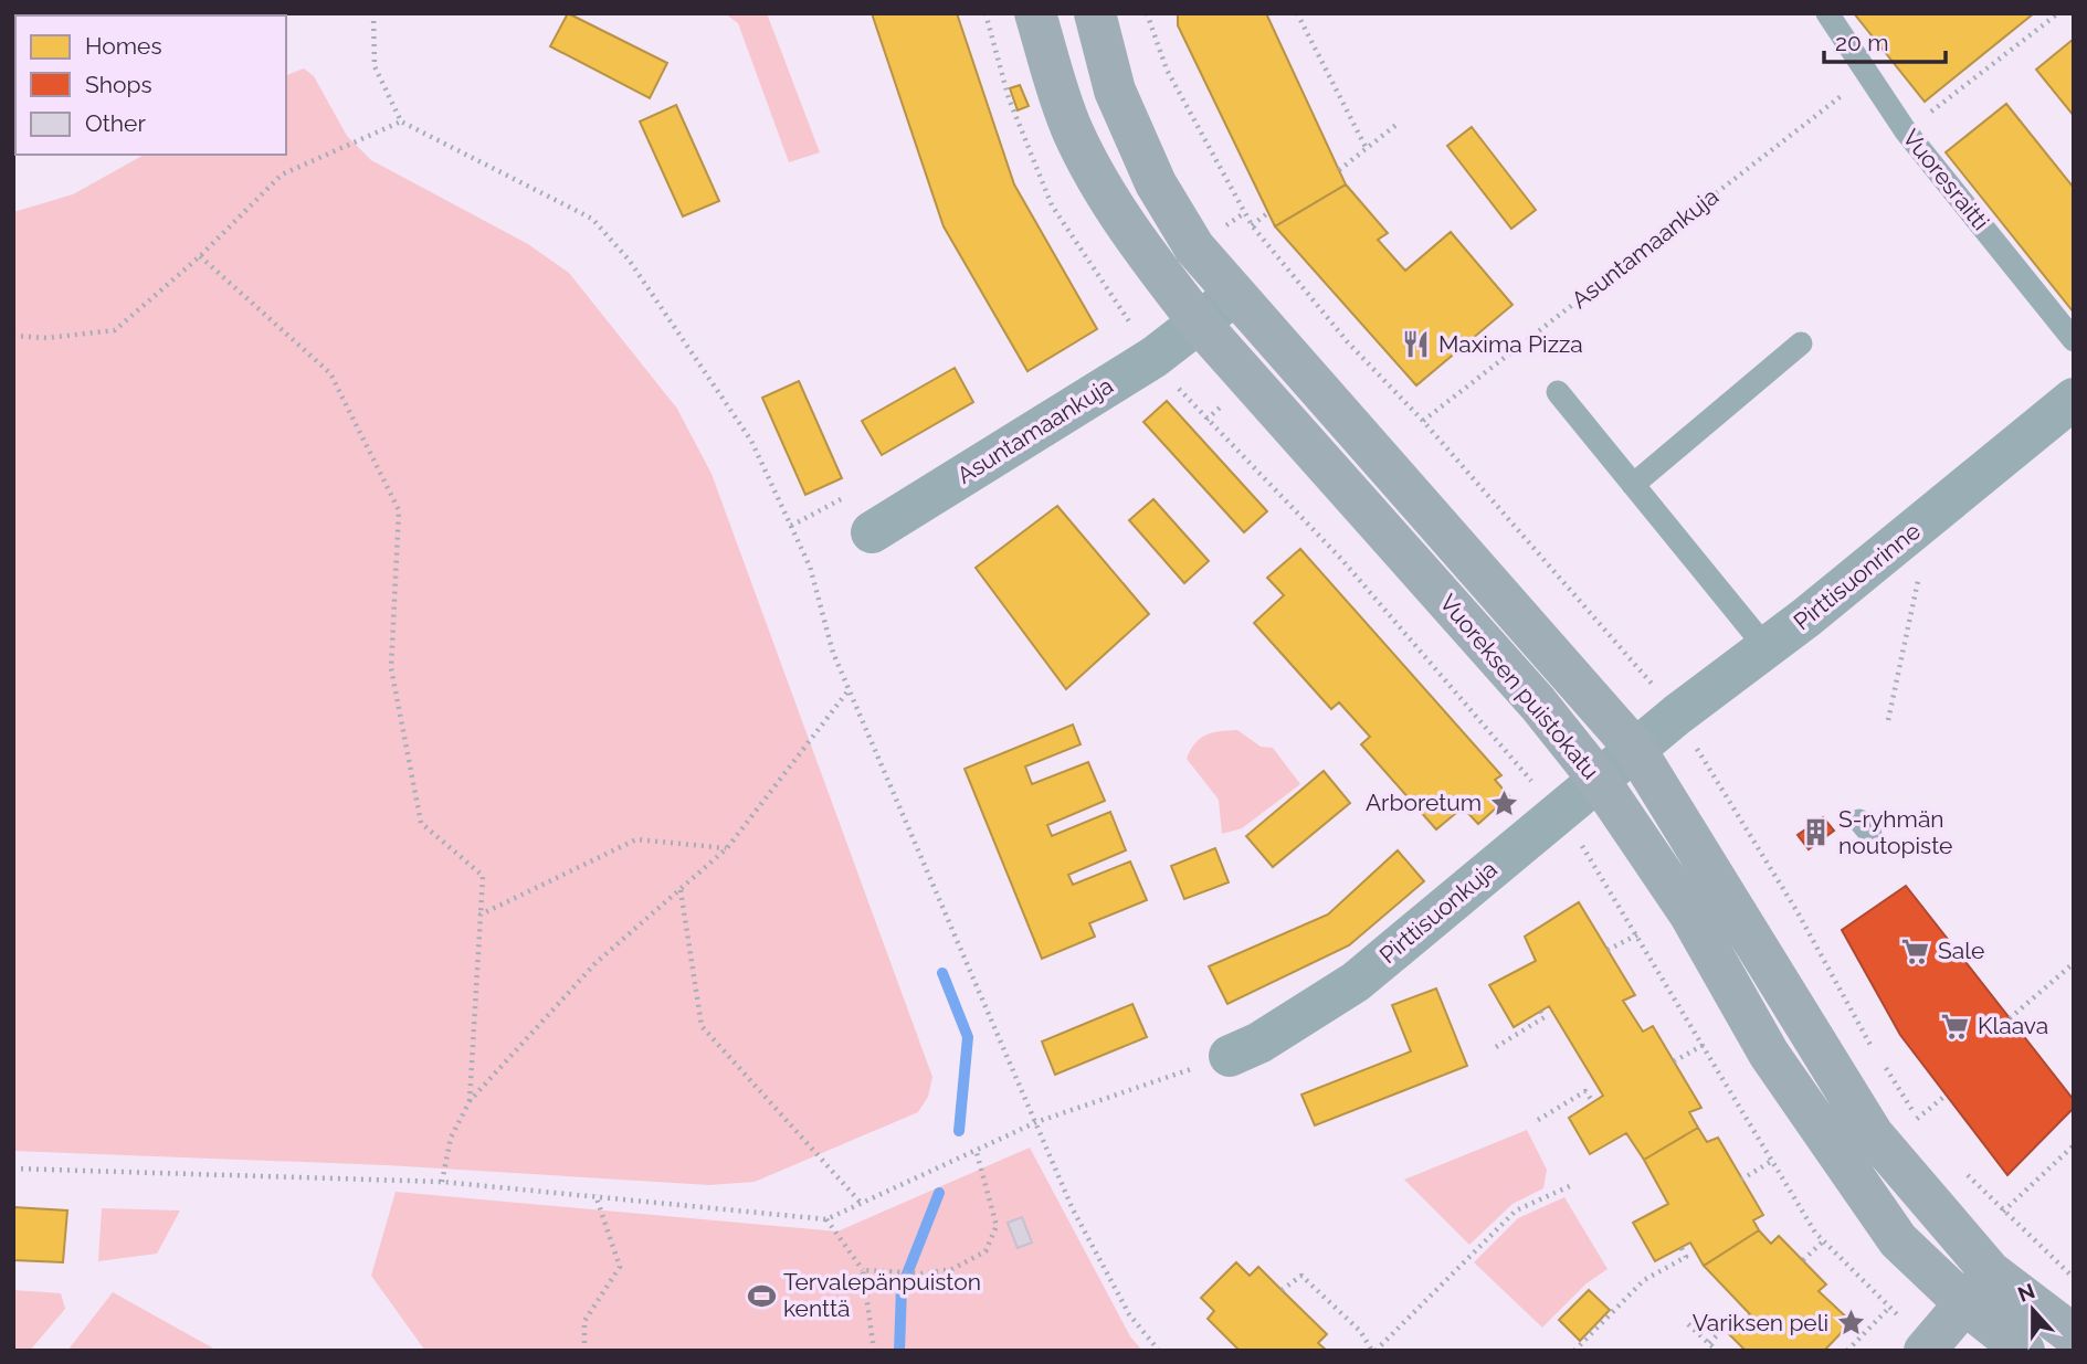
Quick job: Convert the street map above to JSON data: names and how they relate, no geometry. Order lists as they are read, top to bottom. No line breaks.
{"streets":{"main road":["Vuoreksen puistokatu"],"street":["Asuntamaankuja","Pirttisuonrinne","Pirttisuonkuja"],"lane":["Vuoresraitti"]},"crossings":[["Vuoresraitti","Asuntamaankuja"],["Asuntamaankuja","Vuoreksen puistokatu"],["Pirttisuonrinne","Vuoreksen puistokatu"],["Pirttisuonrinne","Pirttisuonkuja"],["Vuoreksen puistokatu","Pirttisuonkuja"]],"places":{"restaurant":["Maxima Pizza"],"place":["Arboretum","Variksen peli"],"building":["S-ryhmän noutopiste"],"supermarket":["Sale","Klaava"],"sports":["Tervalepänpuiston kenttä"]},"legend":["Homes","Shops","Other"],"scale_bar":"20 m","north":"top"}
